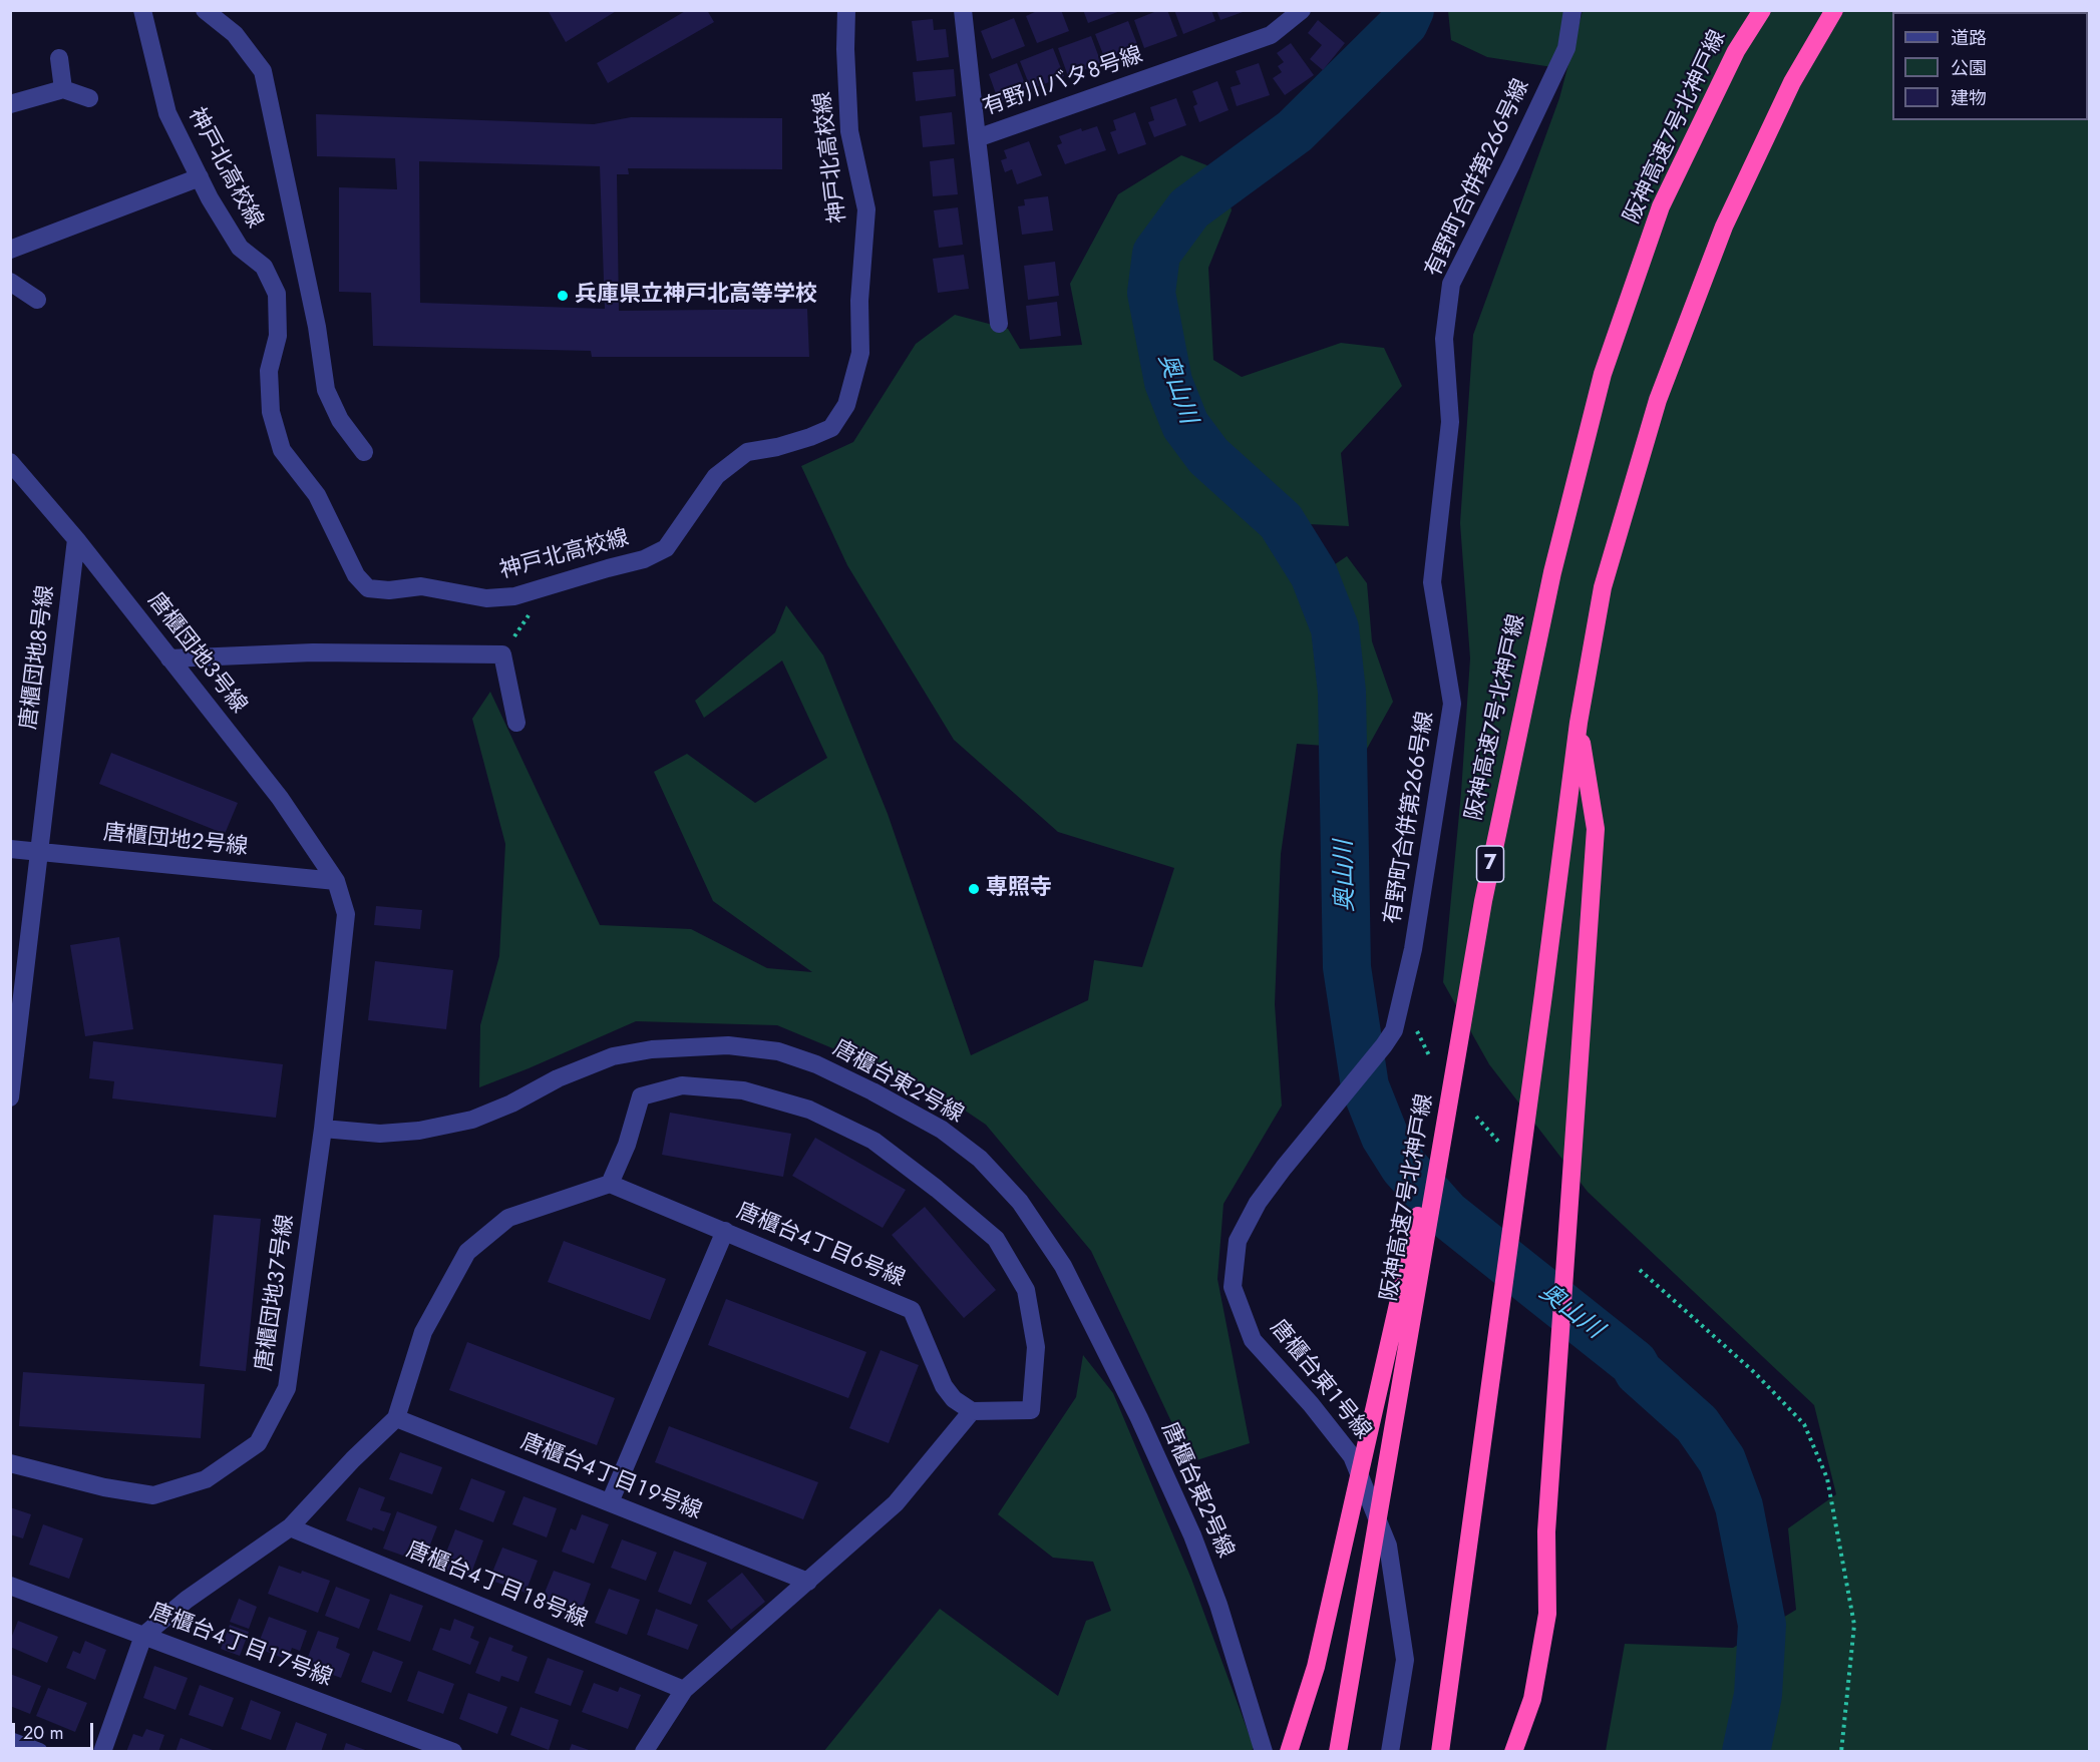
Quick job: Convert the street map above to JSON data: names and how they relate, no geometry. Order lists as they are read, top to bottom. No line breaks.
{"streets":{"highway":["阪神高速7号北神戸線","7"],"street":["有野川バタ８号線","神戸北高校線","有野町合併第２６６号線","唐櫃団地３号線","唐櫃団地８号線","唐櫃団地２号線","唐櫃台東２号線","唐櫃台４丁目６号線","唐櫃団地３７号線","唐櫃台東１号線","唐櫃台４丁目１９号線","唐櫃台４丁目１８号線","唐櫃台４丁目１７号線"]},"crossings":[["有野町合併第２６６号線","唐櫃台東１号線"],["唐櫃団地３号線","唐櫃団地８号線"],["唐櫃団地３号線","唐櫃団地２号線"],["唐櫃団地３号線","唐櫃団地３７号線"],["唐櫃団地８号線","唐櫃団地２号線"],["唐櫃団地２号線","唐櫃団地３７号線"],["唐櫃台東２号線","唐櫃団地３７号線"]],"water":["奥山川"],"places":["兵庫県立神戸北高等学校","専照寺"],"legend":["道路","公園","建物"],"scale_bar":"20 m"}
